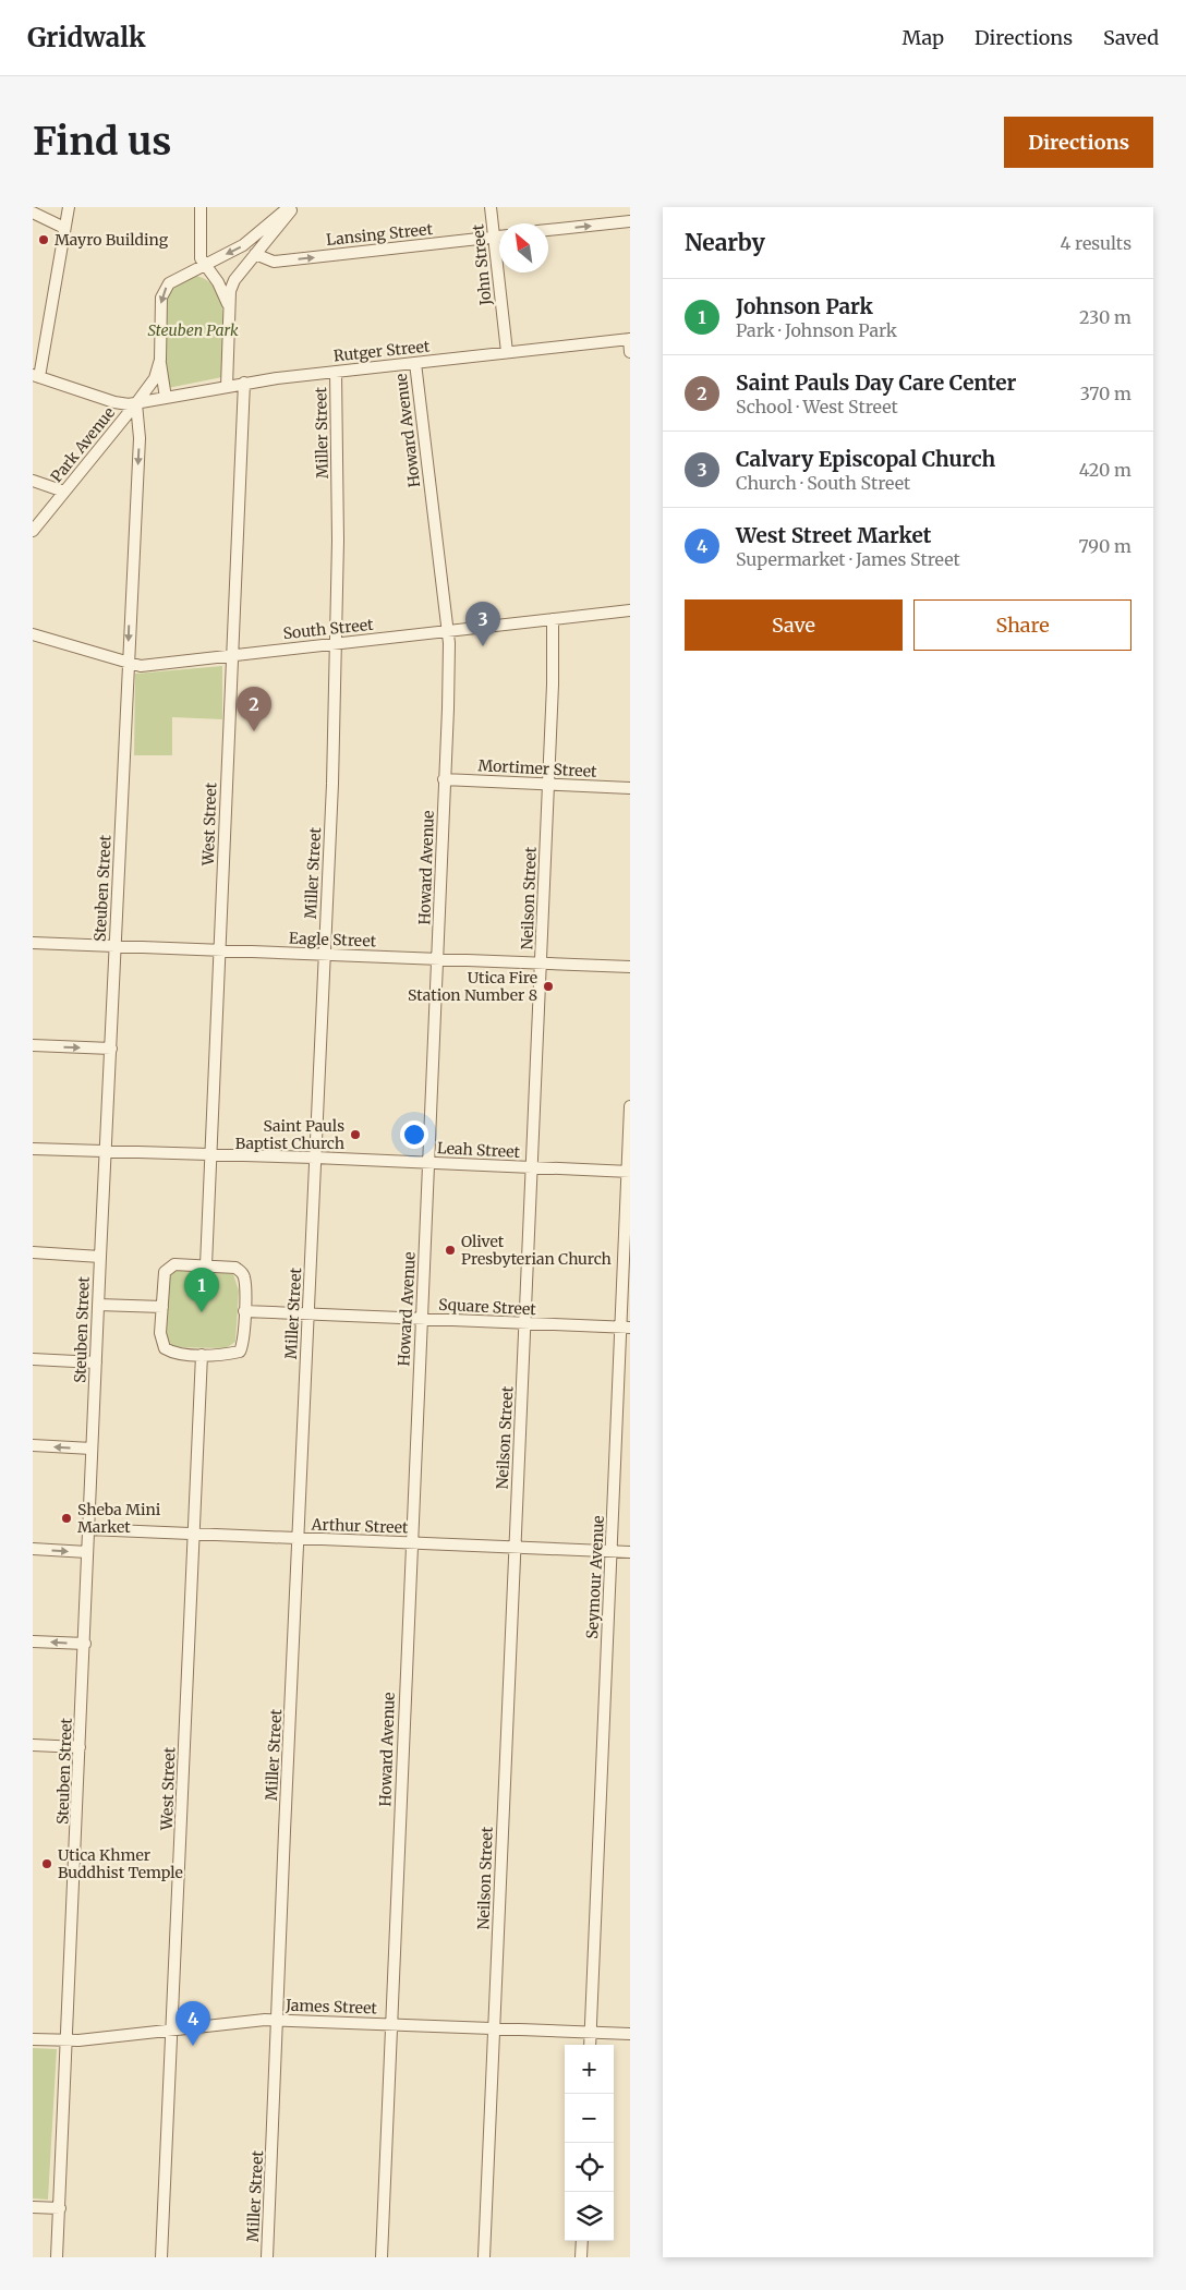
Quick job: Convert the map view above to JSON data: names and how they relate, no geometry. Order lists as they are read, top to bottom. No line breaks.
{"streets":{"street":["Lansing Street","John Street","Rutger Street","Howard Avenue","Miller Street","Park Avenue","South Street","Mortimer Street","West Street","Steuben Street","Neilson Street","Eagle Street","Leah Street","Square Street","Arthur Street","Seymour Avenue","James Street"]},"crossings":[["Lansing Street","John Street"],["John Street","Rutger Street"],["Rutger Street","Howard Avenue"],["Rutger Street","Miller Street"],["Rutger Street","Park Avenue"],["Rutger Street","West Street"],["Rutger Street","Steuben Street"],["Howard Avenue","South Street"],["Howard Avenue","Mortimer Street"],["Howard Avenue","Eagle Street"],["Howard Avenue","Leah Street"],["Howard Avenue","Square Street"],["Howard Avenue","Arthur Street"],["Howard Avenue","James Street"],["Miller Street","South Street"],["Miller Street","Eagle Street"],["Miller Street","Leah Street"],["Miller Street","Square Street"],["Miller Street","Arthur Street"],["Miller Street","James Street"],["Park Avenue","Steuben Street"],["South Street","West Street"],["South Street","Steuben Street"],["South Street","Neilson Street"],["Mortimer Street","Neilson Street"],["West Street","Eagle Street"],["West Street","Leah Street"],["West Street","Square Street"],["West Street","Arthur Street"],["West Street","James Street"],["Steuben Street","Eagle Street"],["Steuben Street","Leah Street"],["Steuben Street","Arthur Street"],["Steuben Street","James Street"],["Neilson Street","Eagle Street"],["Neilson Street","Leah Street"],["Neilson Street","Square Street"],["Neilson Street","Arthur Street"],["Neilson Street","James Street"],["Leah Street","Seymour Avenue"],["Square Street","Seymour Avenue"],["Arthur Street","Seymour Avenue"],["Seymour Avenue","James Street"]],"one_way":["Lansing Street"],"parks":["Steuben Park"],"places":["Mayro Building","Utica Fire Station Number 8","Saint Pauls Baptist Church","Olivet Presbyterian Church","Sheba Mini Market","Utica Khmer Buddhist Temple"],"north":"top left","page":{"header":"Gridwalk","nav":["Map","Directions","Saved"],"buttons":["Directions",["Save","Share"]],"title":"Find us","heading":["Nearby","4 results"],"list":[{"mark":"1","name":"Johnson Park","note":"Park · Johnson Park","value":"230 m"},{"mark":"2","name":"Saint Pauls Day Care Center","note":"School · West Street","value":"370 m"},{"mark":"3","name":"Calvary Episcopal Church","note":"Church · South Street","value":"420 m"},{"mark":"4","name":"West Street Market","note":"Supermarket · James Street","value":"790 m"}],"pins":["3","2","1","4"],"map_buttons":["+","−"]}}
